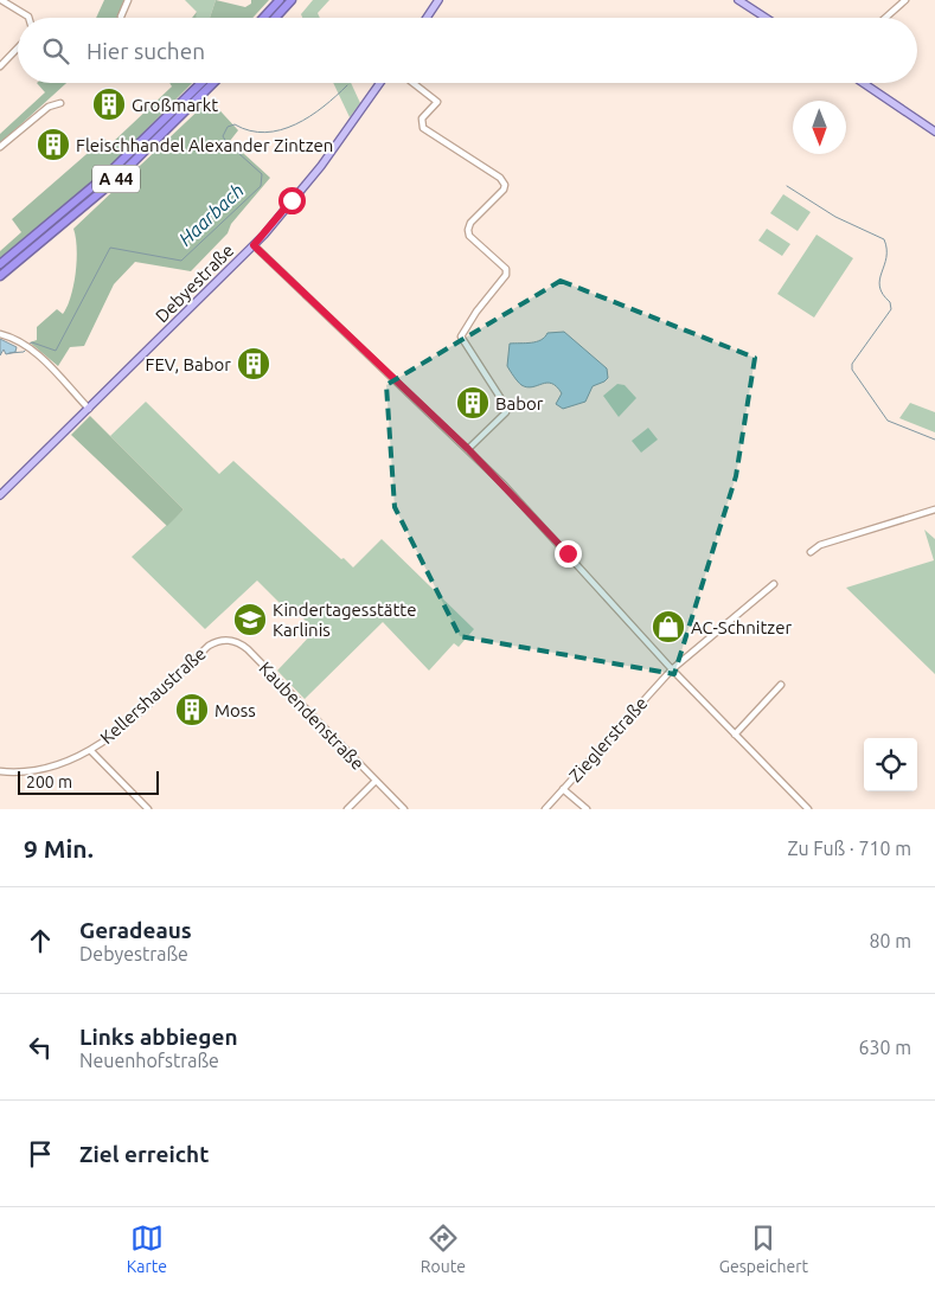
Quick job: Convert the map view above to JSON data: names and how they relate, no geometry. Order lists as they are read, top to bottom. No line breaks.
{"streets":{"highway":["A 44"],"main road":["Debyestraße"],"street":["Kellershaustraße","Kaubendenstraße","Zieglerstraße"]},"crossings":[["Kellershaustraße","Kaubendenstraße"]],"water":["Haarbach"],"places":{"building":["Großmarkt","Fleischhandel Alexander Zintzen","FEV, Babor","Babor","Moss"],"school or university":["Kindertagesstätte Karlinis"],"shop":["AC-Schnitzer"]},"scale_bar":"200 m","north":"bottom","page":{"search":"Hier suchen","scale":"200 m","heading":["9 Min.","Zu Fuß · 710 m"],"list":[["Geradeaus","Debyestraße","80 m"],["Links abbiegen","Neuenhofstraße","630 m"],"Ziel erreicht"],"nav":["Karte","Route","Gespeichert"]}}
